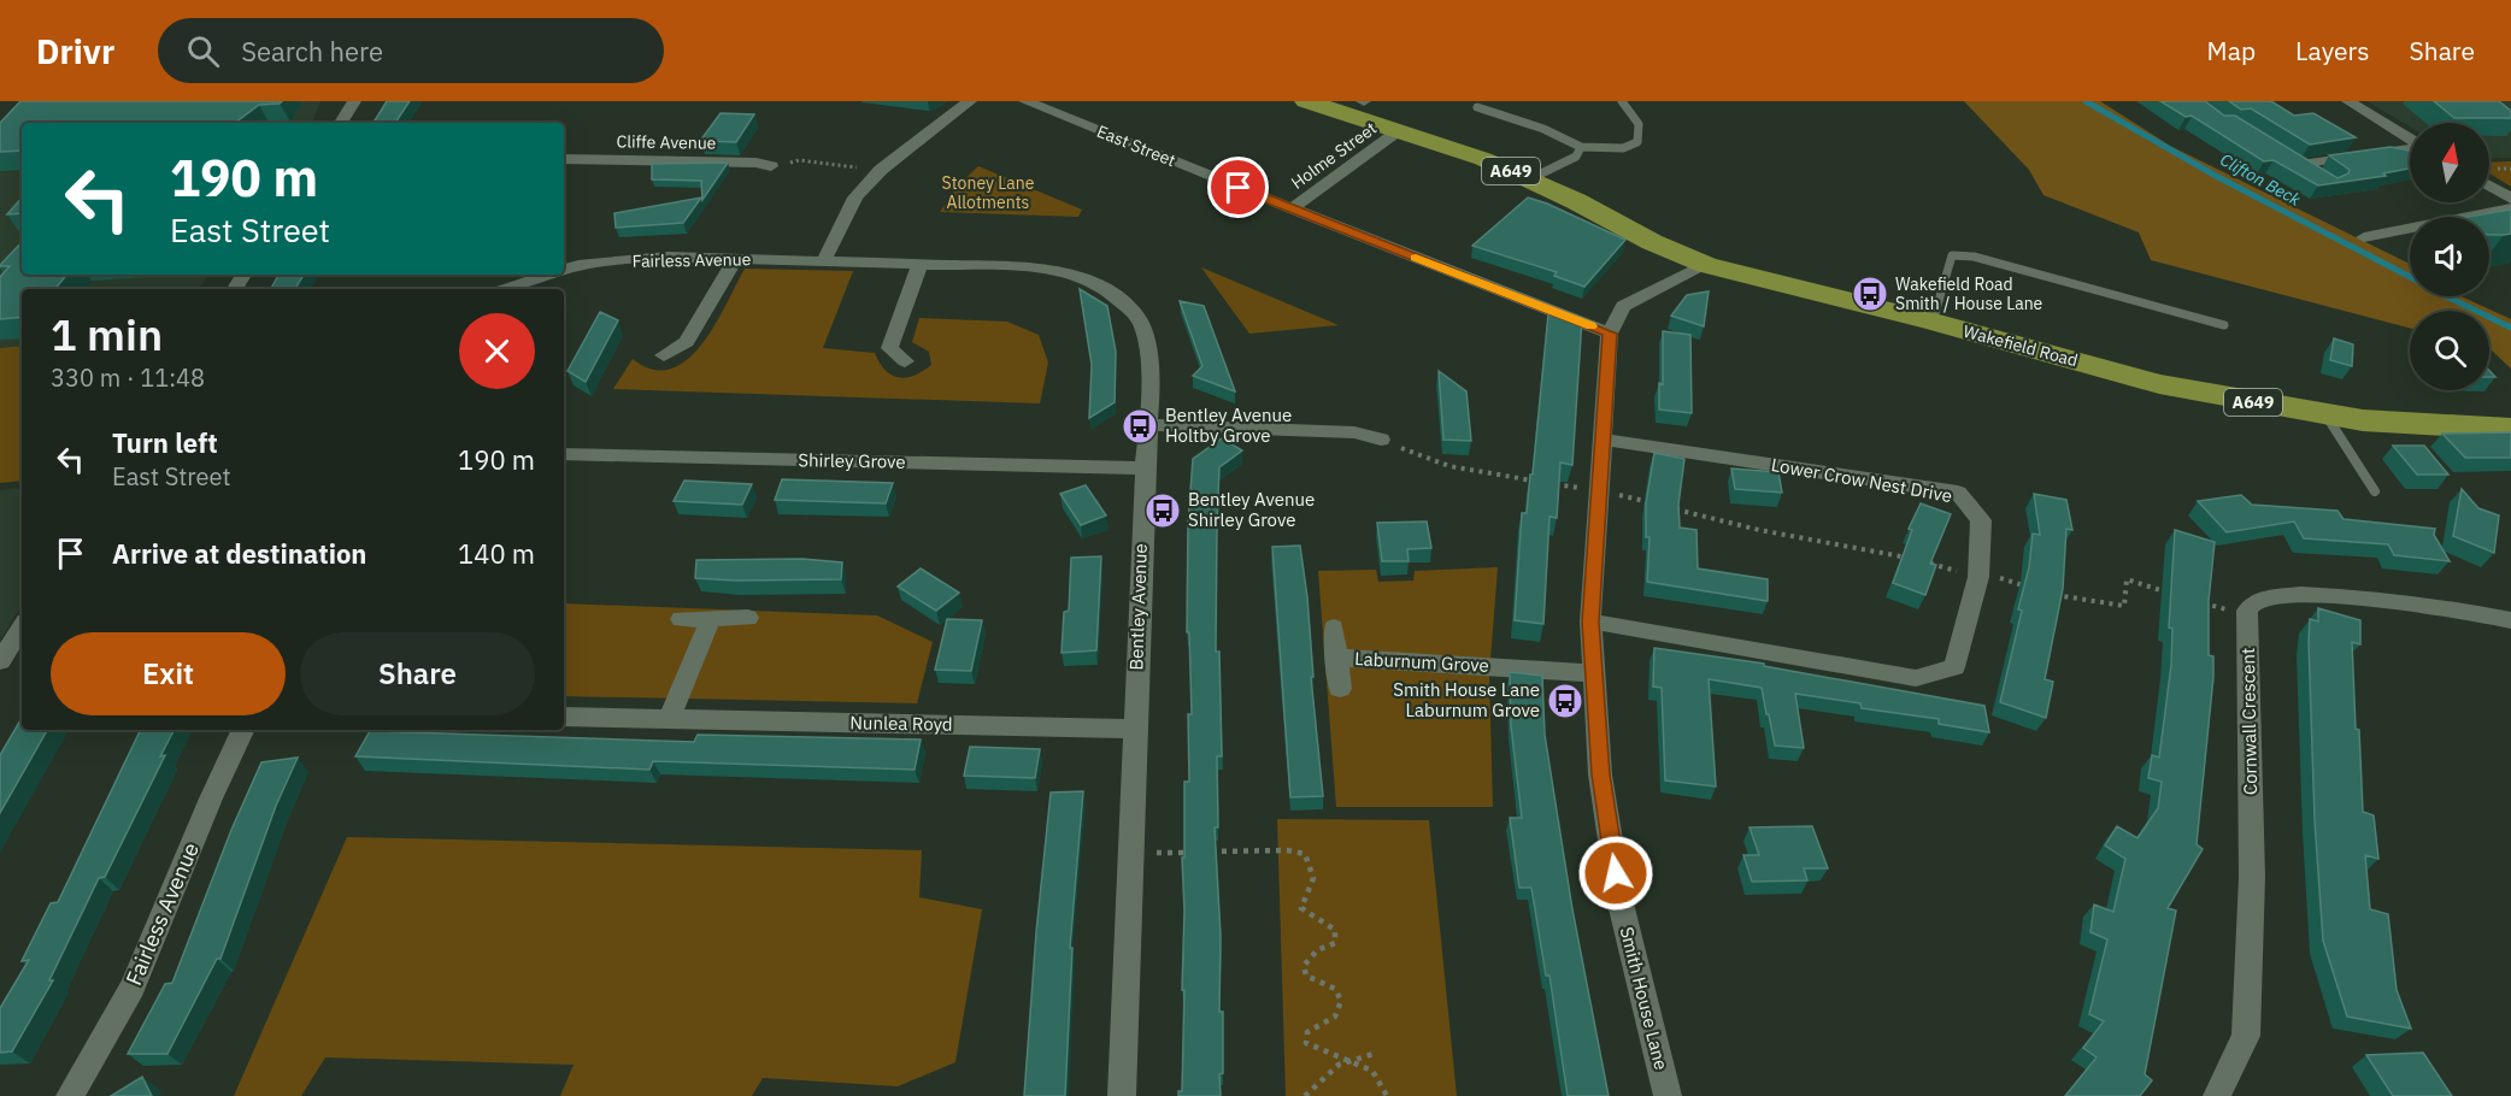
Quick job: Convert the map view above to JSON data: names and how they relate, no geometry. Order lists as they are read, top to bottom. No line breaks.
{"streets":{"main road":["A649","Wakefield Road"],"street":["Cliffe Avenue","East Street","Holme Street","Fairless Avenue","Shirley Grove","Lower Crow Nest Drive","Bentley Avenue","Laburnum Grove","Cornwall Crescent","Nunlea Royd","Smith House Lane"]},"crossings":[["East Street","Holme Street"],["East Street","Smith House Lane"],["Holme Street","Wakefield Road"],["Fairless Avenue","Bentley Avenue"],["Wakefield Road","Smith House Lane"],["Shirley Grove","Bentley Avenue"],["Lower Crow Nest Drive","Smith House Lane"],["Bentley Avenue","Nunlea Royd"],["Laburnum Grove","Smith House Lane"]],"water":["Clifton Beck"],"parks":["Stoney Lane Allotments"],"places":{"bus stop":["Wakefield Road Smith / House Lane","Bentley Avenue Holtby Grove","Bentley Avenue Shirley Grove","Smith House Lane Laburnum Grove"]},"north":"top","page":{"header":"Drivr","search":"Search here","nav":["Map","Layers","Share"],"turn":["190 m","East Street"],"heading":["1 min","330 m · 11:48"],"list":[{"name":"Turn left","note":"East Street","value":"190 m"},{"name":"Arrive at destination","value":"140 m"}],"buttons":["Exit","Share"]}}
